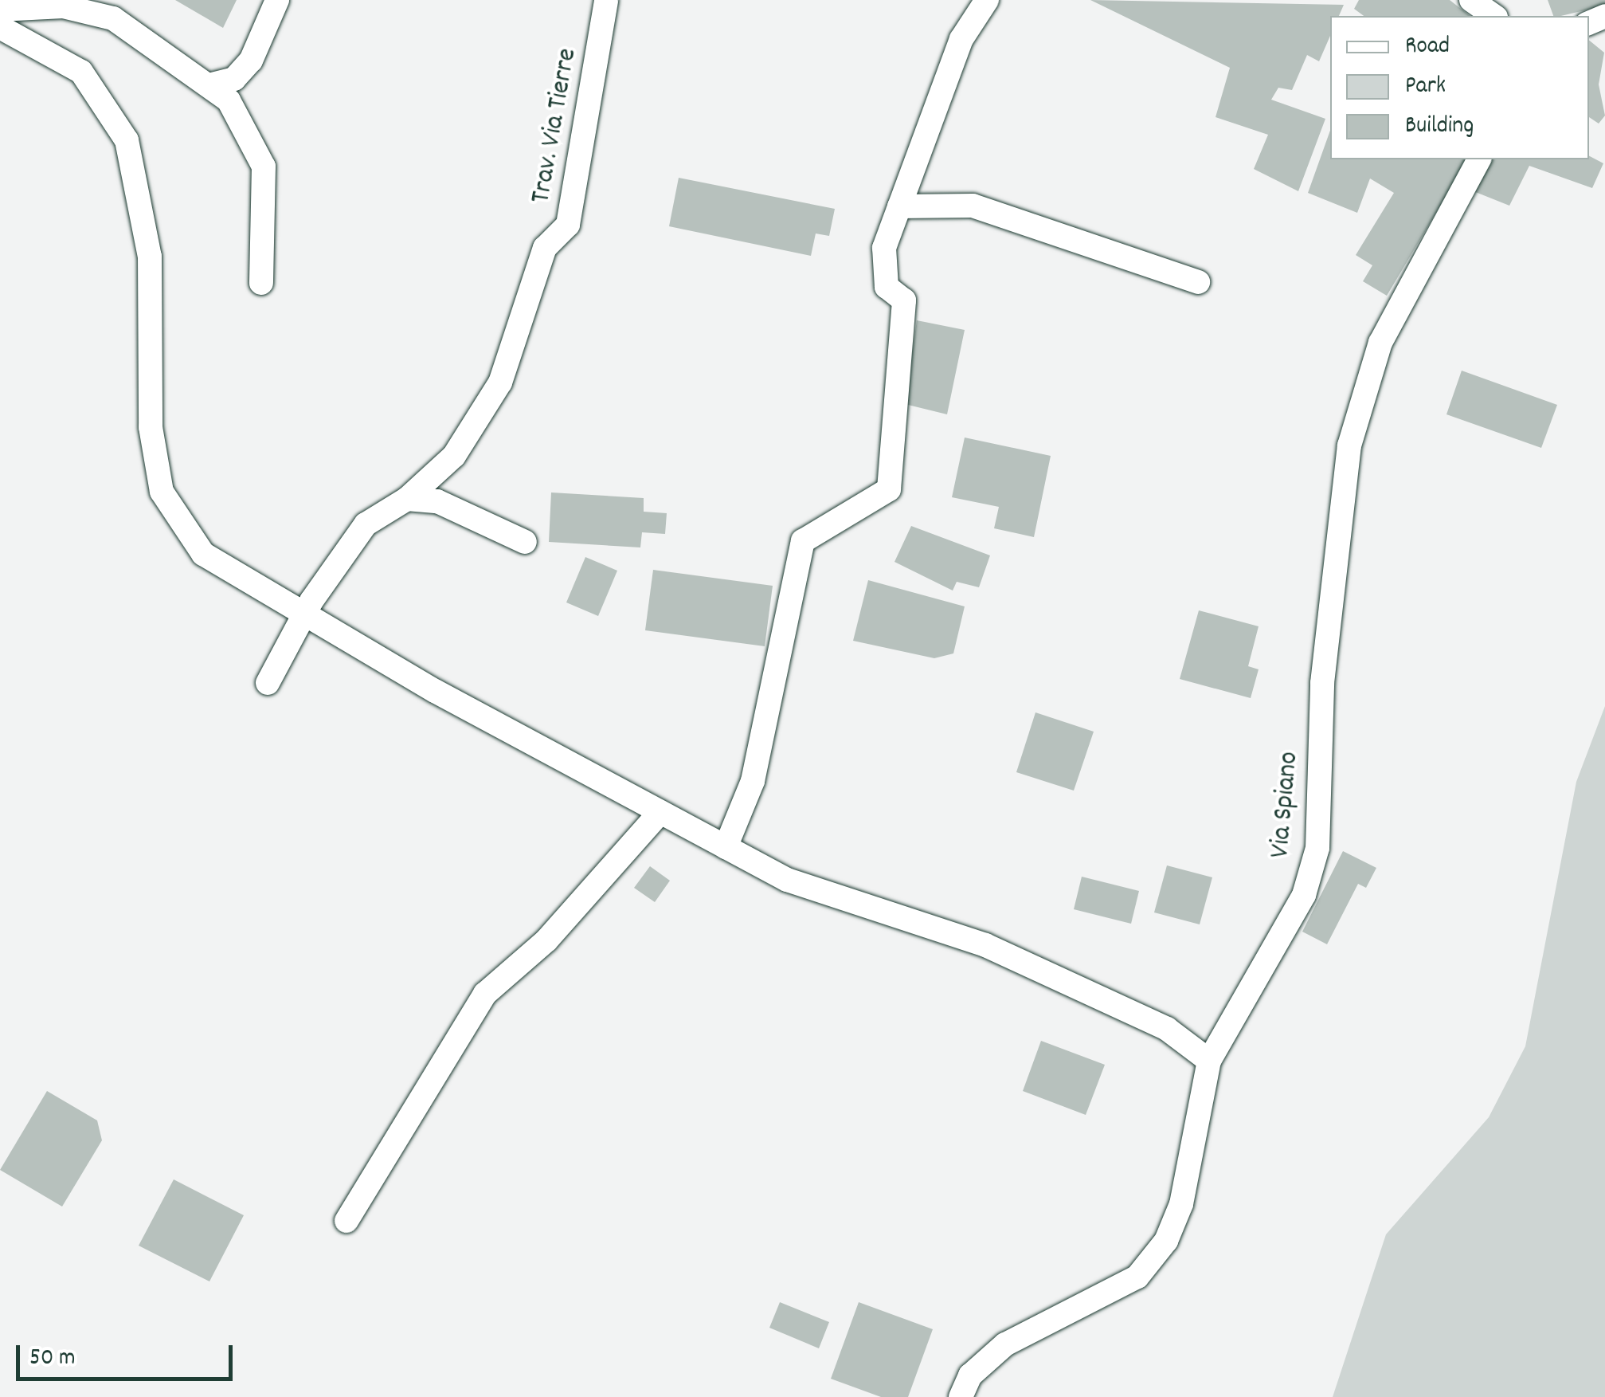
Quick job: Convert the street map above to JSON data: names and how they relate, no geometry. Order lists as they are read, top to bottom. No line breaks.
{"streets":{"street":["Trav. Via Tierre","Via Spiano"]},"legend":["Road","Park","Building"],"scale_bar":"50 m"}
